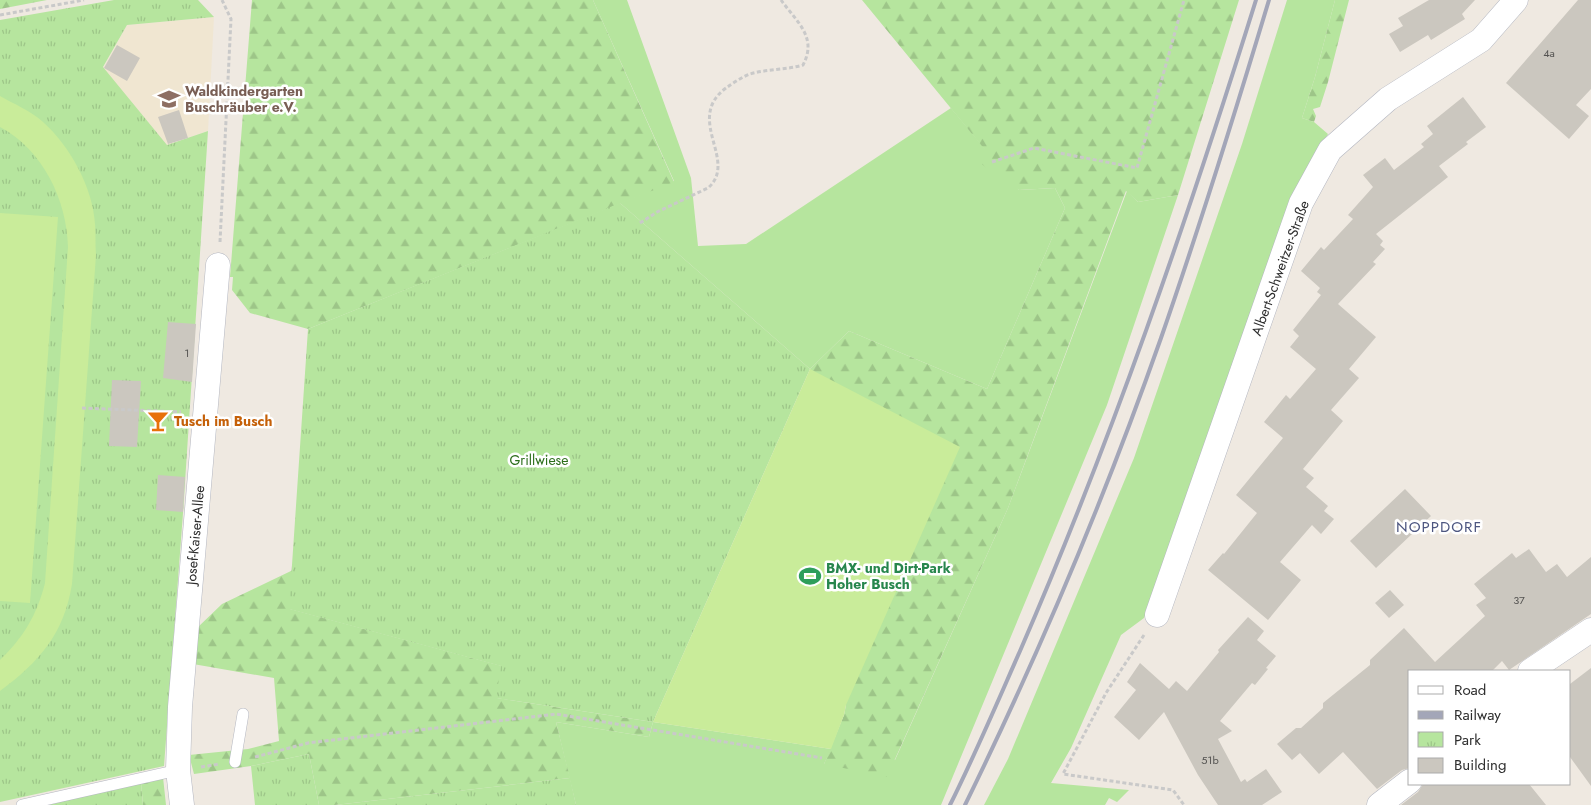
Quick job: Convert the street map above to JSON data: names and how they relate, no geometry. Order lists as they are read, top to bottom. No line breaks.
{"streets":{"street":["Albert-Schweitzer-Straße","Josef-Kaiser-Allee"]},"districts":["NOPPDORF"],"parks":["Grillwiese"],"places":{"school or university":["Waldkindergarten Buschräuber e.V."],"bar":["Tusch im Busch"],"sports":["BMX- und Dirt-Park Hoher Busch"]},"house_numbers":["4a","1","37","51b"],"legend":["Road","Railway","Park","Building"]}
